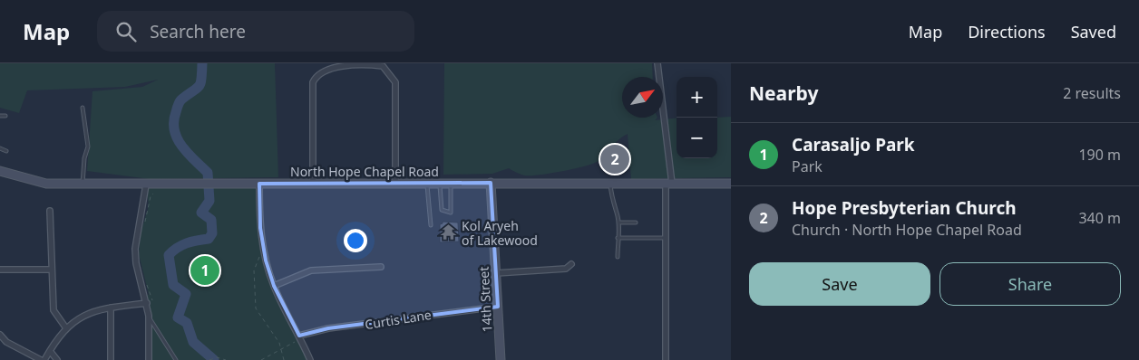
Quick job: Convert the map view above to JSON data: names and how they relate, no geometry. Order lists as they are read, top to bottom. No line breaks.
{"streets":{"main road":["North Hope Chapel Road","14th Street"],"street":["Curtis Lane"]},"crossings":[["North Hope Chapel Road","14th Street"],["14th Street","Curtis Lane"]],"places":{"temple":["Kol Aryeh of Lakewood"]},"north":"top right","page":{"header":"Map","search":"Search here","nav":["Map","Directions","Saved"],"heading":["Nearby","2 results"],"map_buttons":["+","−"],"list":[{"mark":"1","name":"Carasaljo Park","note":"Park","value":"190 m"},{"mark":"2","name":"Hope Presbyterian Church","note":"Church · North Hope Chapel Road","value":"340 m"}],"pins":["2","1"],"buttons":["Save","Share"]}}
